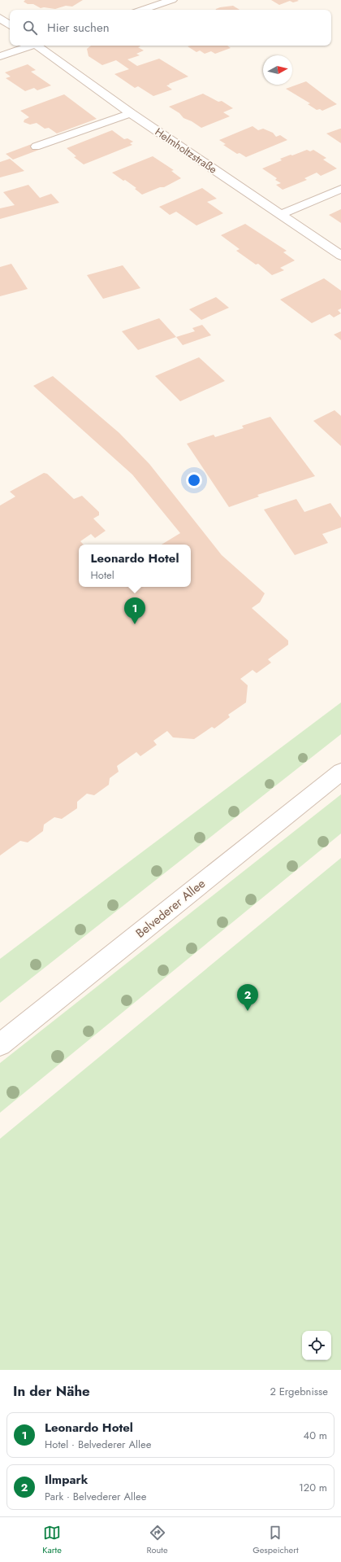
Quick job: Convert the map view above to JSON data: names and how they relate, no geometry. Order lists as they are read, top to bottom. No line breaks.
{"streets":{"street":["Helmholtzstraße","Belvederer Allee"]},"north":"right","page":{"search":"Hier suchen","popup":["Leonardo Hotel","Hotel"],"pins":["1","2"],"heading":["In der Nähe","2 Ergebnisse"],"list":[{"mark":"1","name":"Leonardo Hotel","note":"Hotel · Belvederer Allee","value":"40 m"},{"mark":"2","name":"Ilmpark","note":"Park · Belvederer Allee","value":"120 m"}],"nav":["Karte","Route","Gespeichert"]}}
